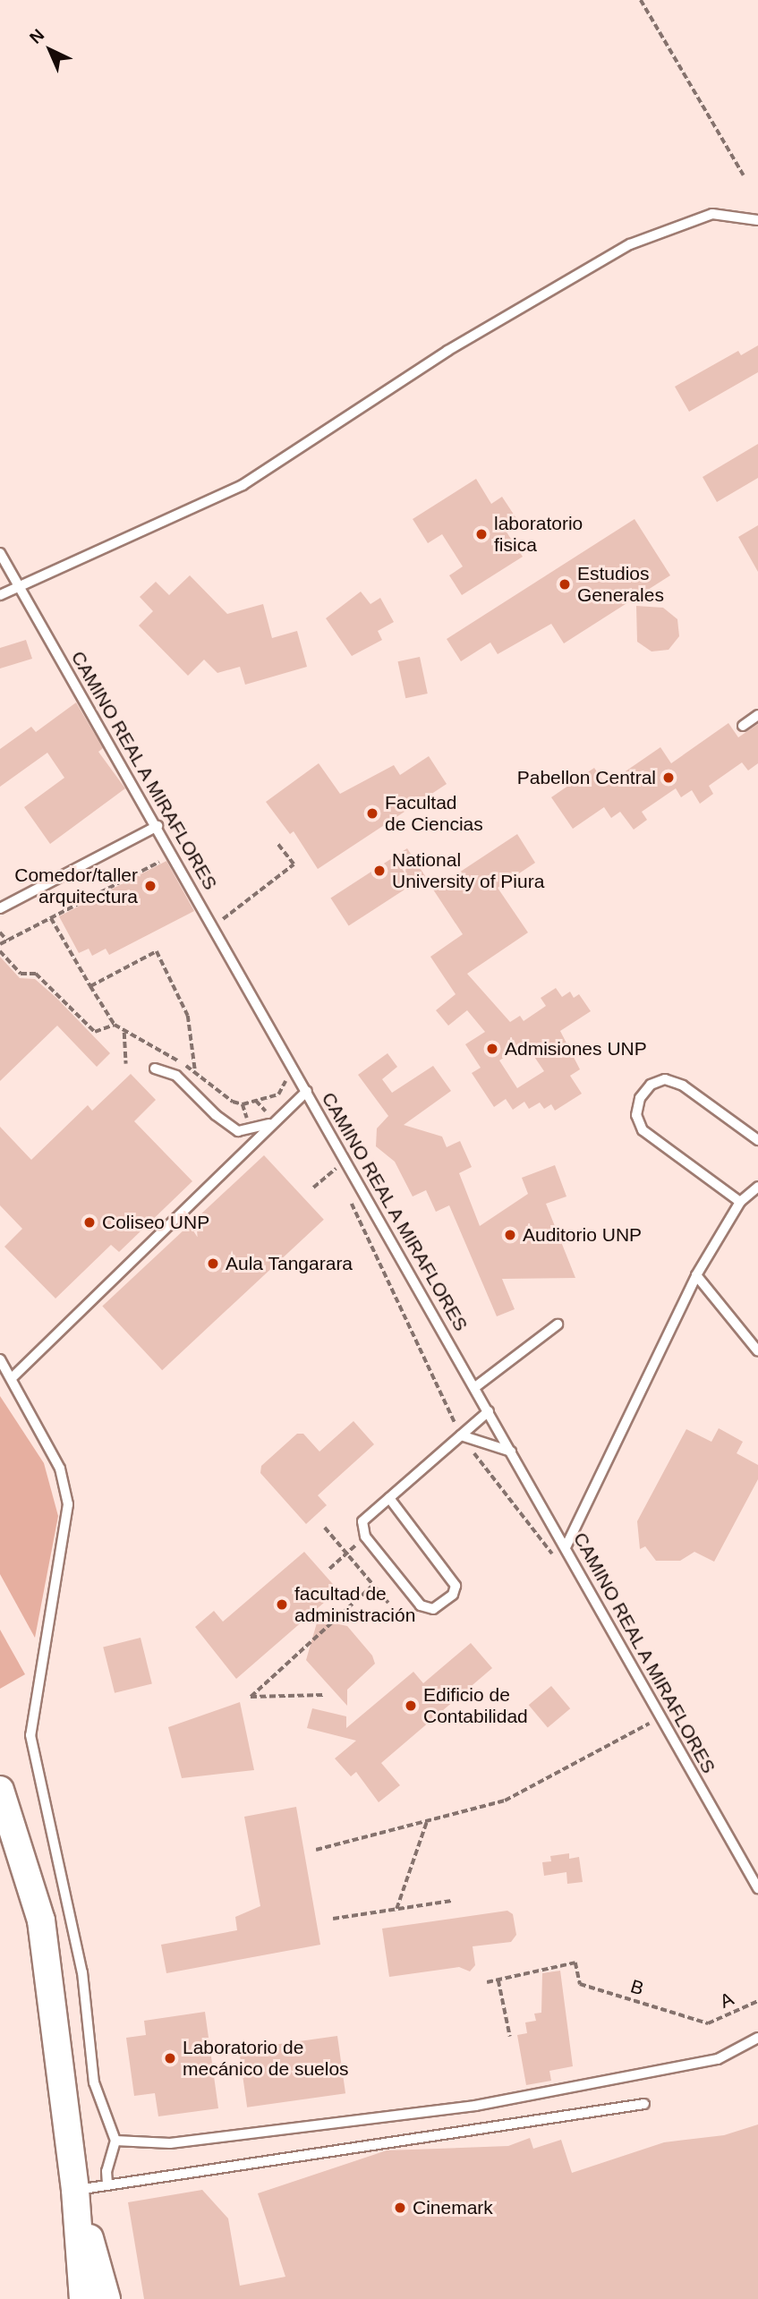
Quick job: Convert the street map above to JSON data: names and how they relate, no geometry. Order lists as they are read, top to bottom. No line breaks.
{"streets":{"lane":["CAMINO REAL A MIRAFLORES"],"path":["B","A"]},"crossings":[["B","A"]],"places":["laboratorio fisica","Estudios Generales","Pabellon Central","Facultad de Ciencias","National University of Piura","Comedor/taller arquitectura","Admisiones UNP","Coliseo UNP","Auditorio UNP","Aula Tangarara","facultad de administración","Edificio de Contabilidad","Laboratorio de mecánico de suelos","Cinemark"],"north":"top left"}
